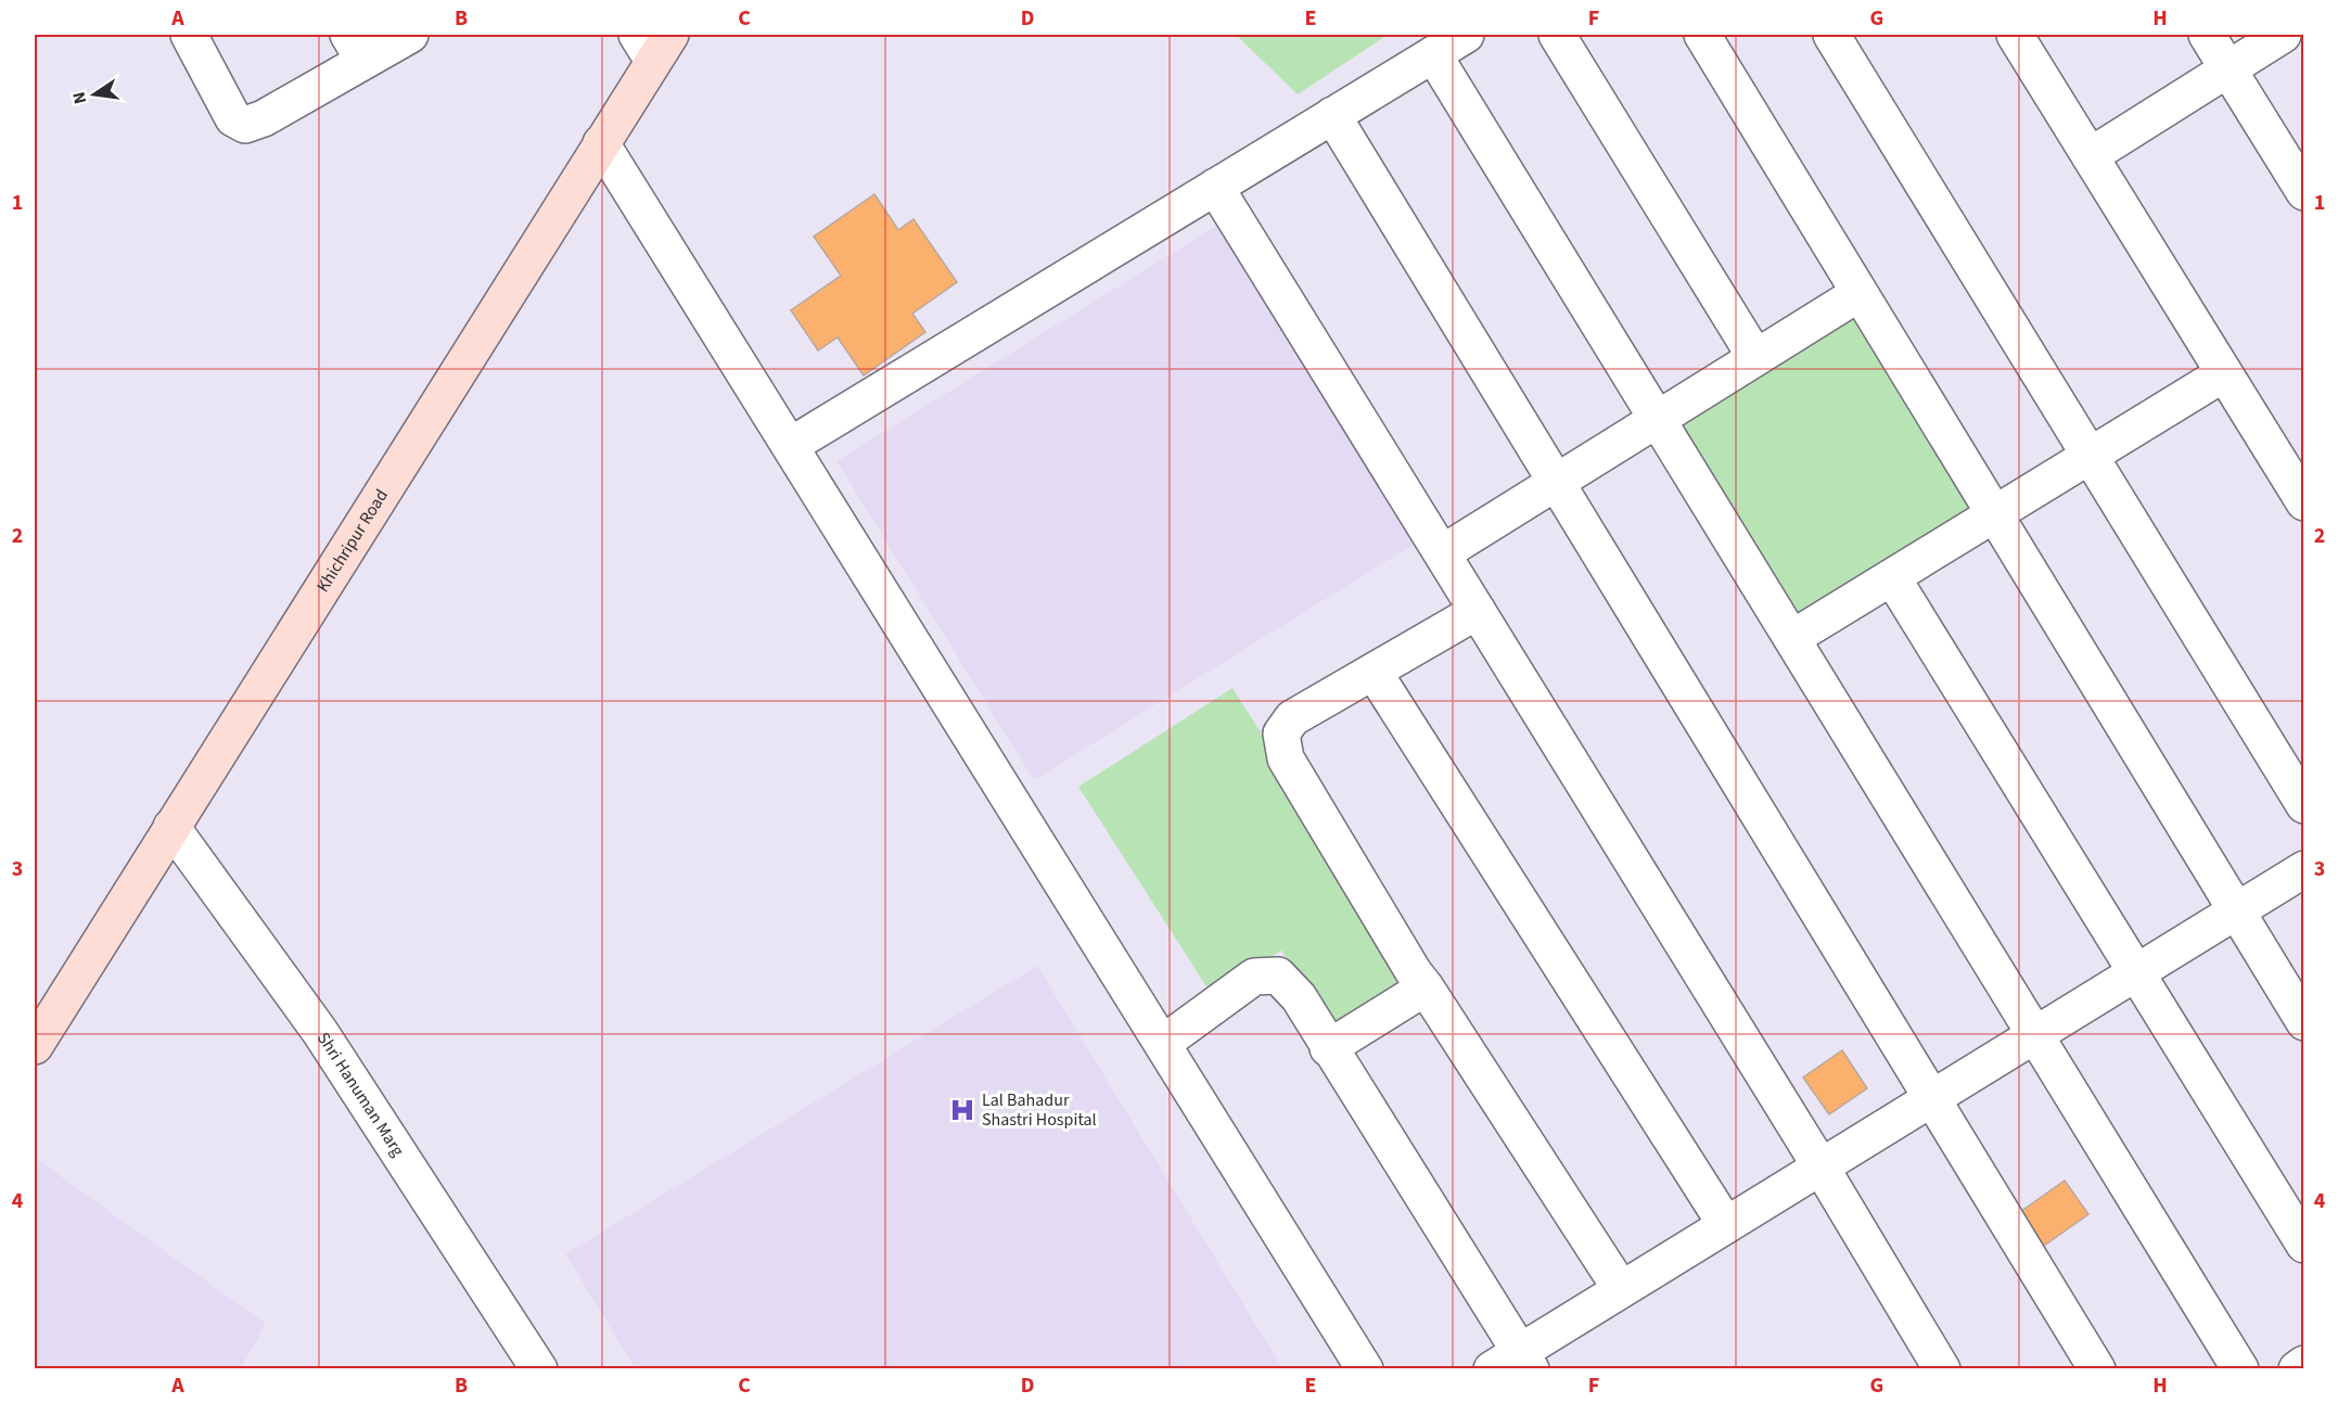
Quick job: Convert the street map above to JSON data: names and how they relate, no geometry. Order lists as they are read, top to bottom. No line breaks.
{"streets":{"main road":["Khichripur Road"],"street":["Shri Hanuman Marg"]},"crossings":[["Khichripur Road","Shri Hanuman Marg"]],"places":{"hospital":["Lal Bahadur Shastri Hospital"]},"north":"left","grid":{"columns":["A","B","C","D","E","F","G","H"],"rows":["1","2","3","4"]}}
